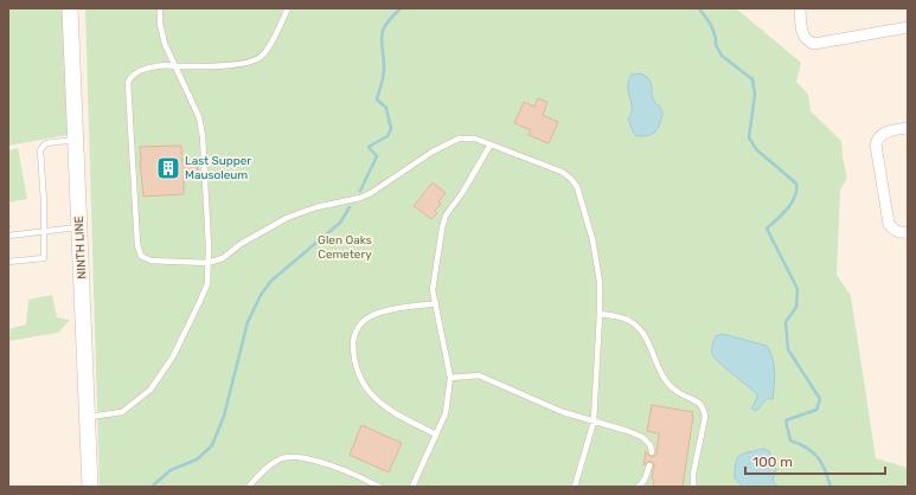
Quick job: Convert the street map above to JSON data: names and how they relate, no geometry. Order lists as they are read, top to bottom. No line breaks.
{"streets":{"main road":["NINTH LINE"]},"parks":["Glen Oaks Cemetery"],"places":{"building":["Last Supper Mausoleum"]},"scale_bar":"100 m"}
